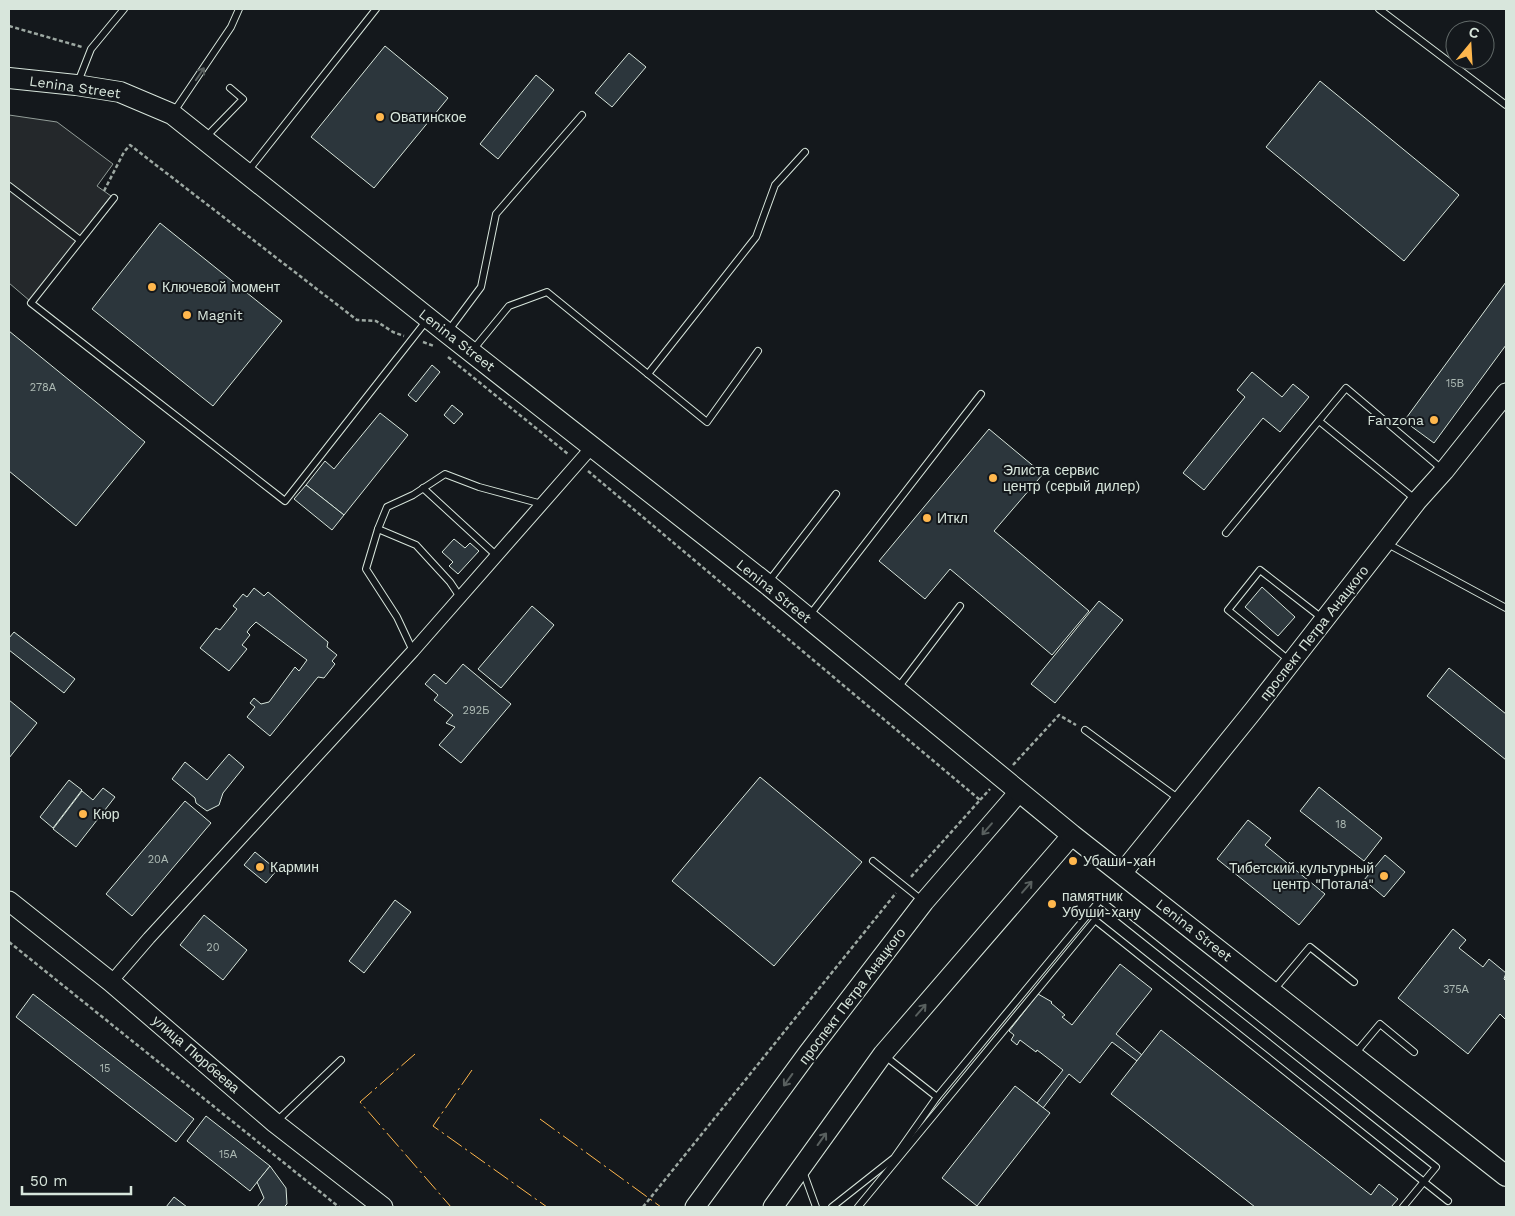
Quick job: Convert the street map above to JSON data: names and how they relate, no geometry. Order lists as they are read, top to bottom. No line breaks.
{"streets":{"main road":["Lenina Street","проспект Петра Анацкого","улица Пюрбеева"]},"crossings":[["Lenina Street","проспект Петра Анацкого"]],"places":["Оватинское","Ключевой момент","Magnit","Fanzona","Элиста сервис центр (серый дилер)","Иткл","Кюр","Убаши-хан","Кармин","Тибетский культурный центр \"Потала\"","памятник Убуши-хану"],"house_numbers":["15В","278А","292Б","18","20А","20","375А","15","15А"],"scale_bar":"50 m","north":"top"}
